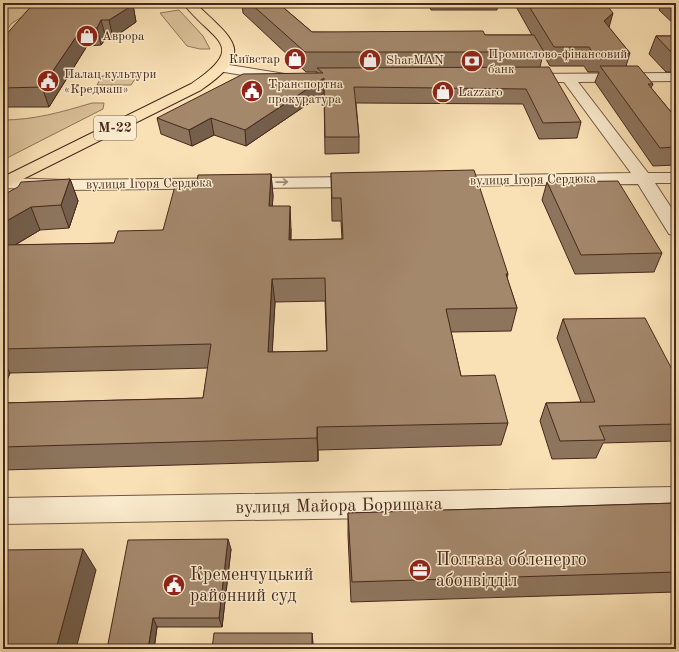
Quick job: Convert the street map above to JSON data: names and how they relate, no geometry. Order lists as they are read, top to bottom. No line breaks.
{"streets":{"highway":["М-22"],"street":["вулиця Ігоря Сердюка","вулиця Майора Борищака"]},"crossings":[["М-22","вулиця Ігоря Сердюка"]],"one_way":["вулиця Ігоря Сердюка"],"places":{"shop":["Аврора","Київстар","SharMAN","Lazzaro"],"bank":["Промислово-фінансовий банк"],"public building":["Палац культури «Кредмаш»","Транспортна прокуратура","Кременчуцький районний суд"],"office":["Полтава обленерго абонвідділ"]}}
